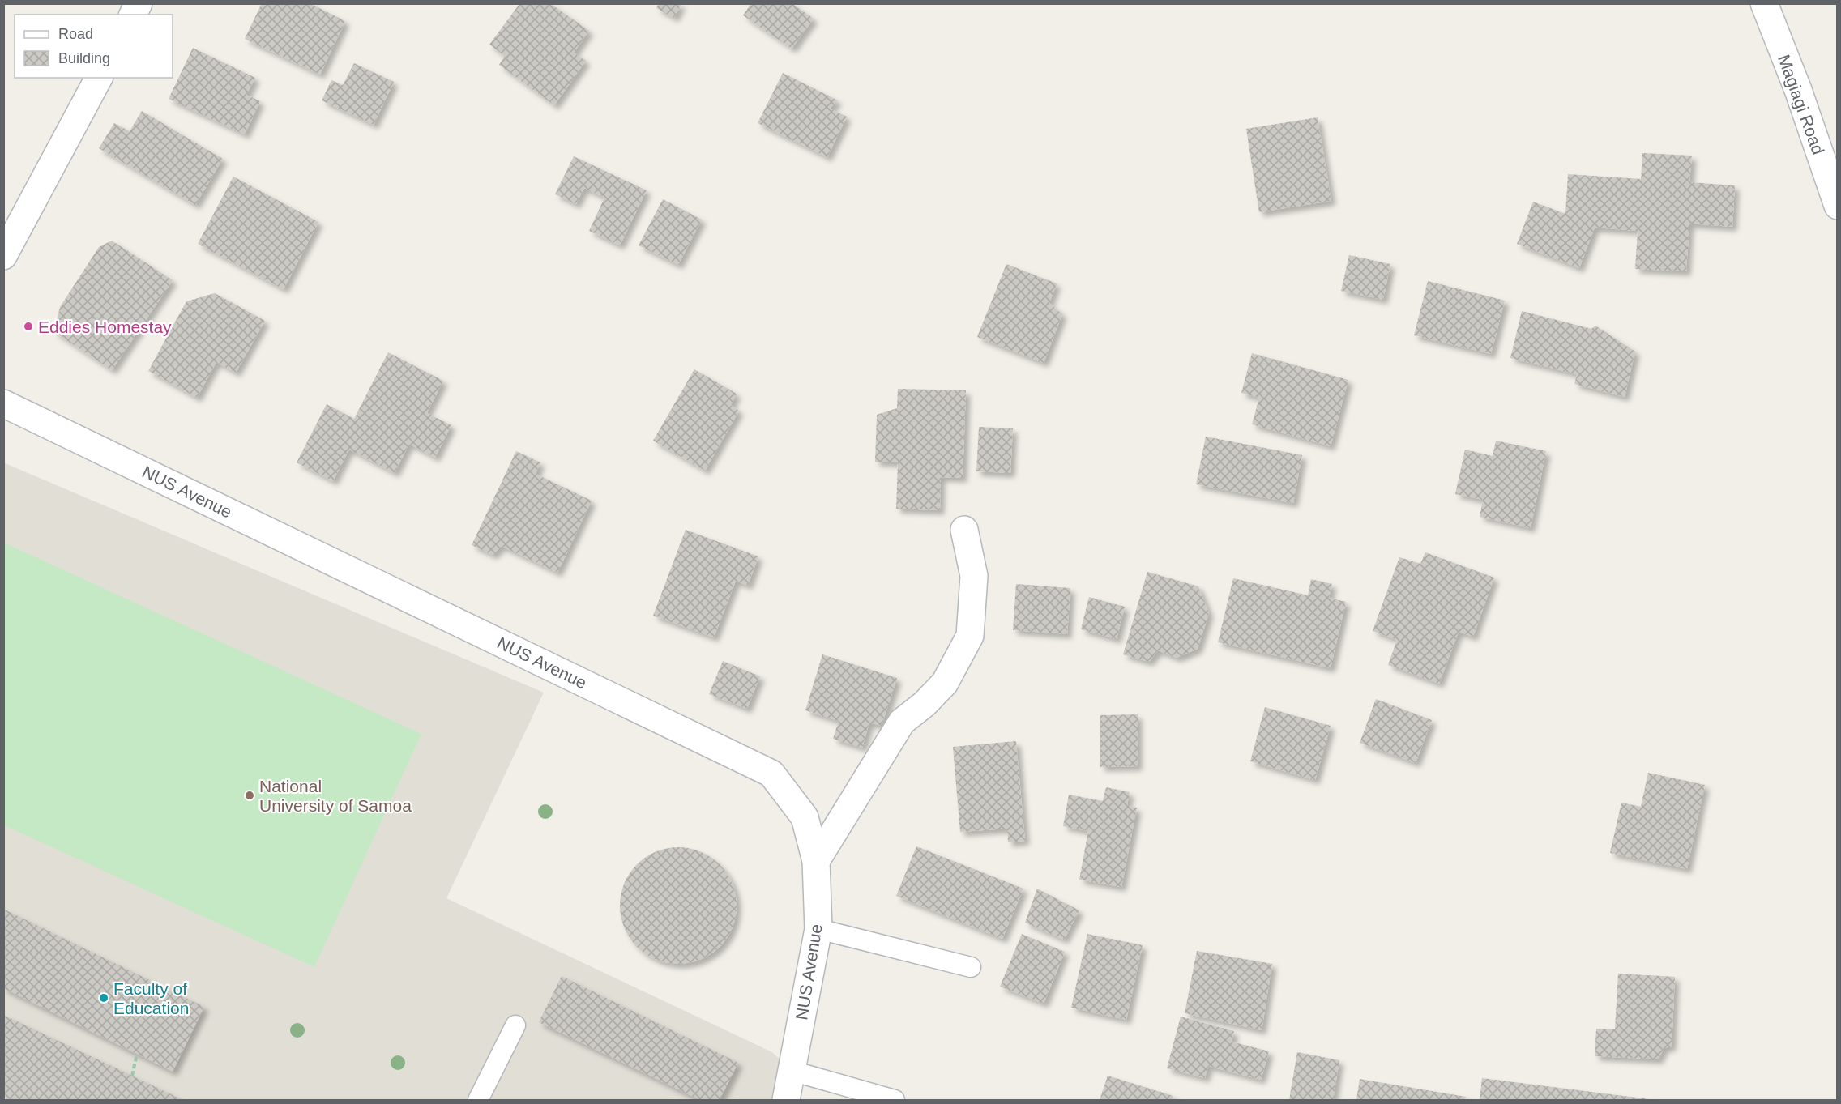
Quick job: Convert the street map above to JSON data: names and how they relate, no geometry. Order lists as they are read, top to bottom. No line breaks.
{"streets":{"street":["Magiagi Road","NUS Avenue"]},"places":["Eddies Homestay","National University of Samoa","Faculty of Education"],"legend":["Road","Building"]}
